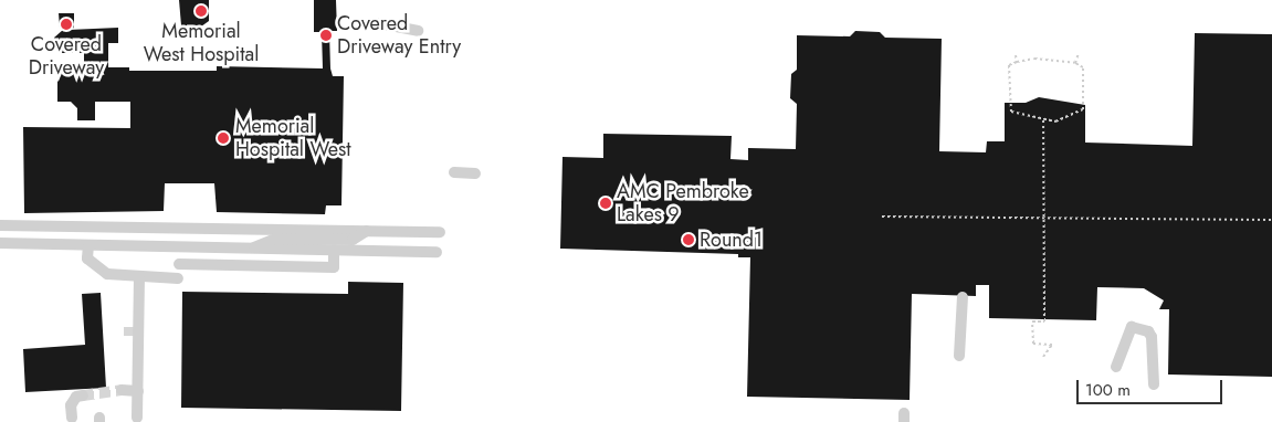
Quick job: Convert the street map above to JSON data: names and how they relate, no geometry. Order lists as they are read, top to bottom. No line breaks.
{"places":["Memorial West Hospital","Covered Driveway","Covered Driveway Entry","Memorial Hospital West","AMC Pembroke Lakes 9","Round1"],"scale_bar":"100 m"}
